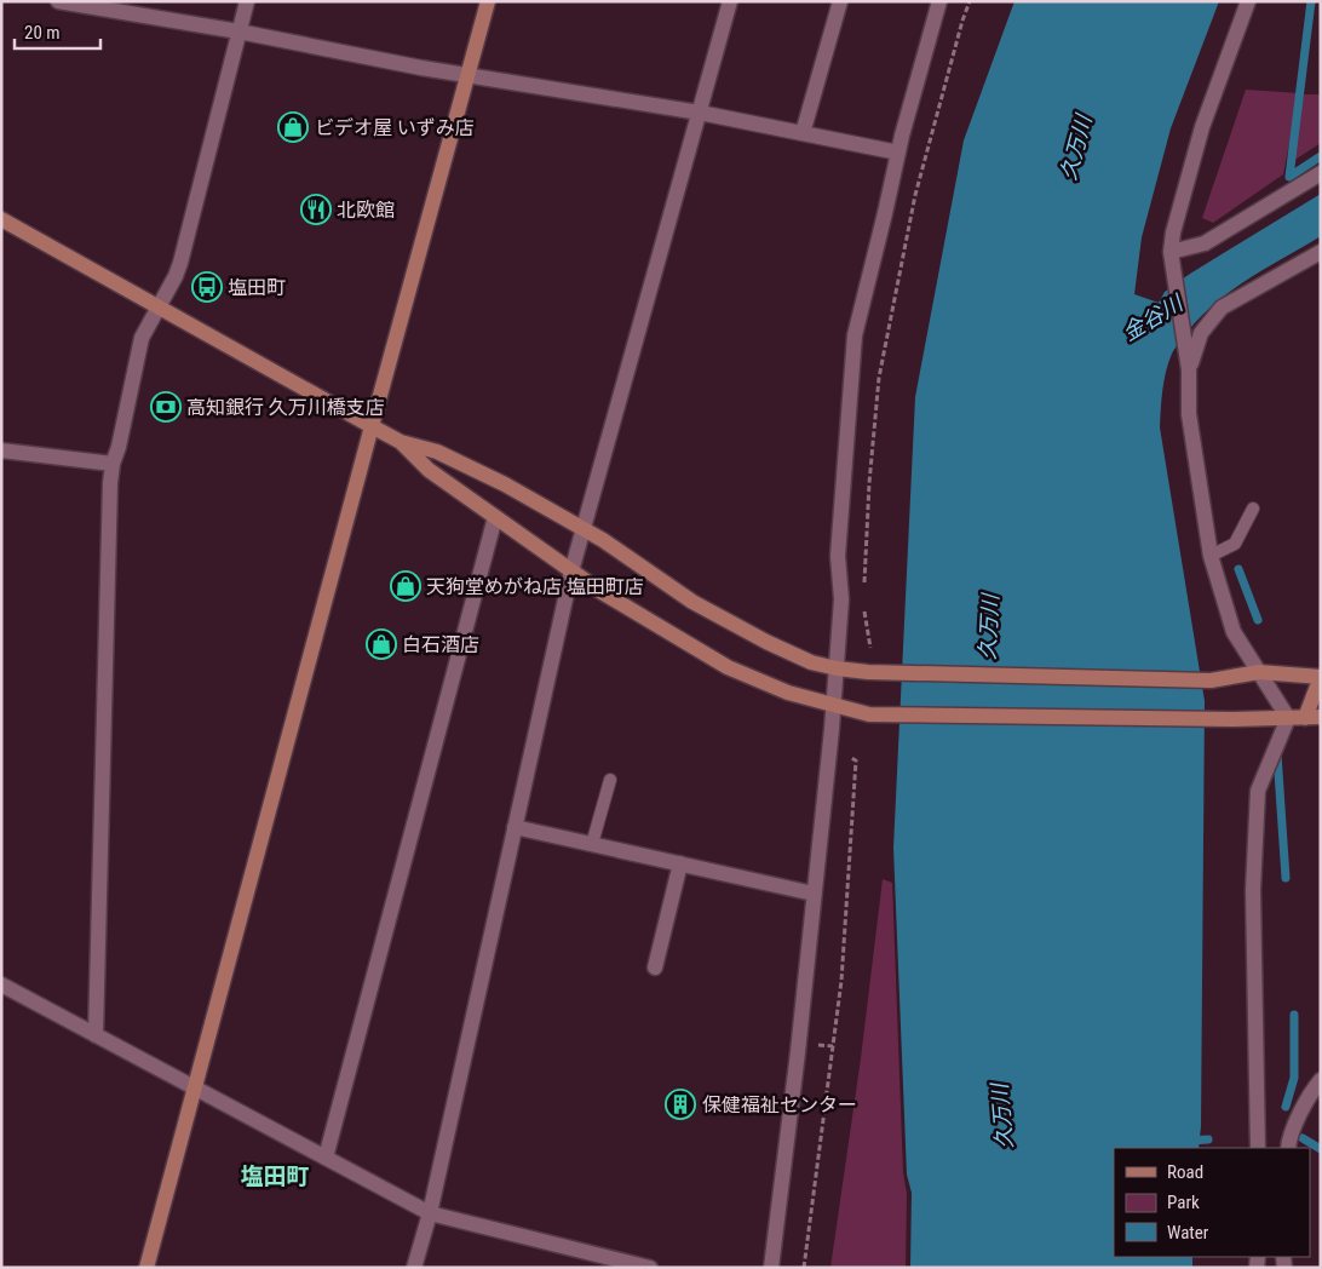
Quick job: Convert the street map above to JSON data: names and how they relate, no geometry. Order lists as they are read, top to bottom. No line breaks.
{"districts":["塩田町"],"water":["久万川","金谷川"],"places":{"shop":["ビデオ屋 いずみ店","天狗堂めがね店 塩田町店","白石酒店"],"restaurant":["北欧館"],"bus stop":["塩田町"],"bank":["高知銀行 久万川橋支店"],"building":["保健福祉センター"]},"legend":["Road","Park","Water"],"scale_bar":"20 m"}
